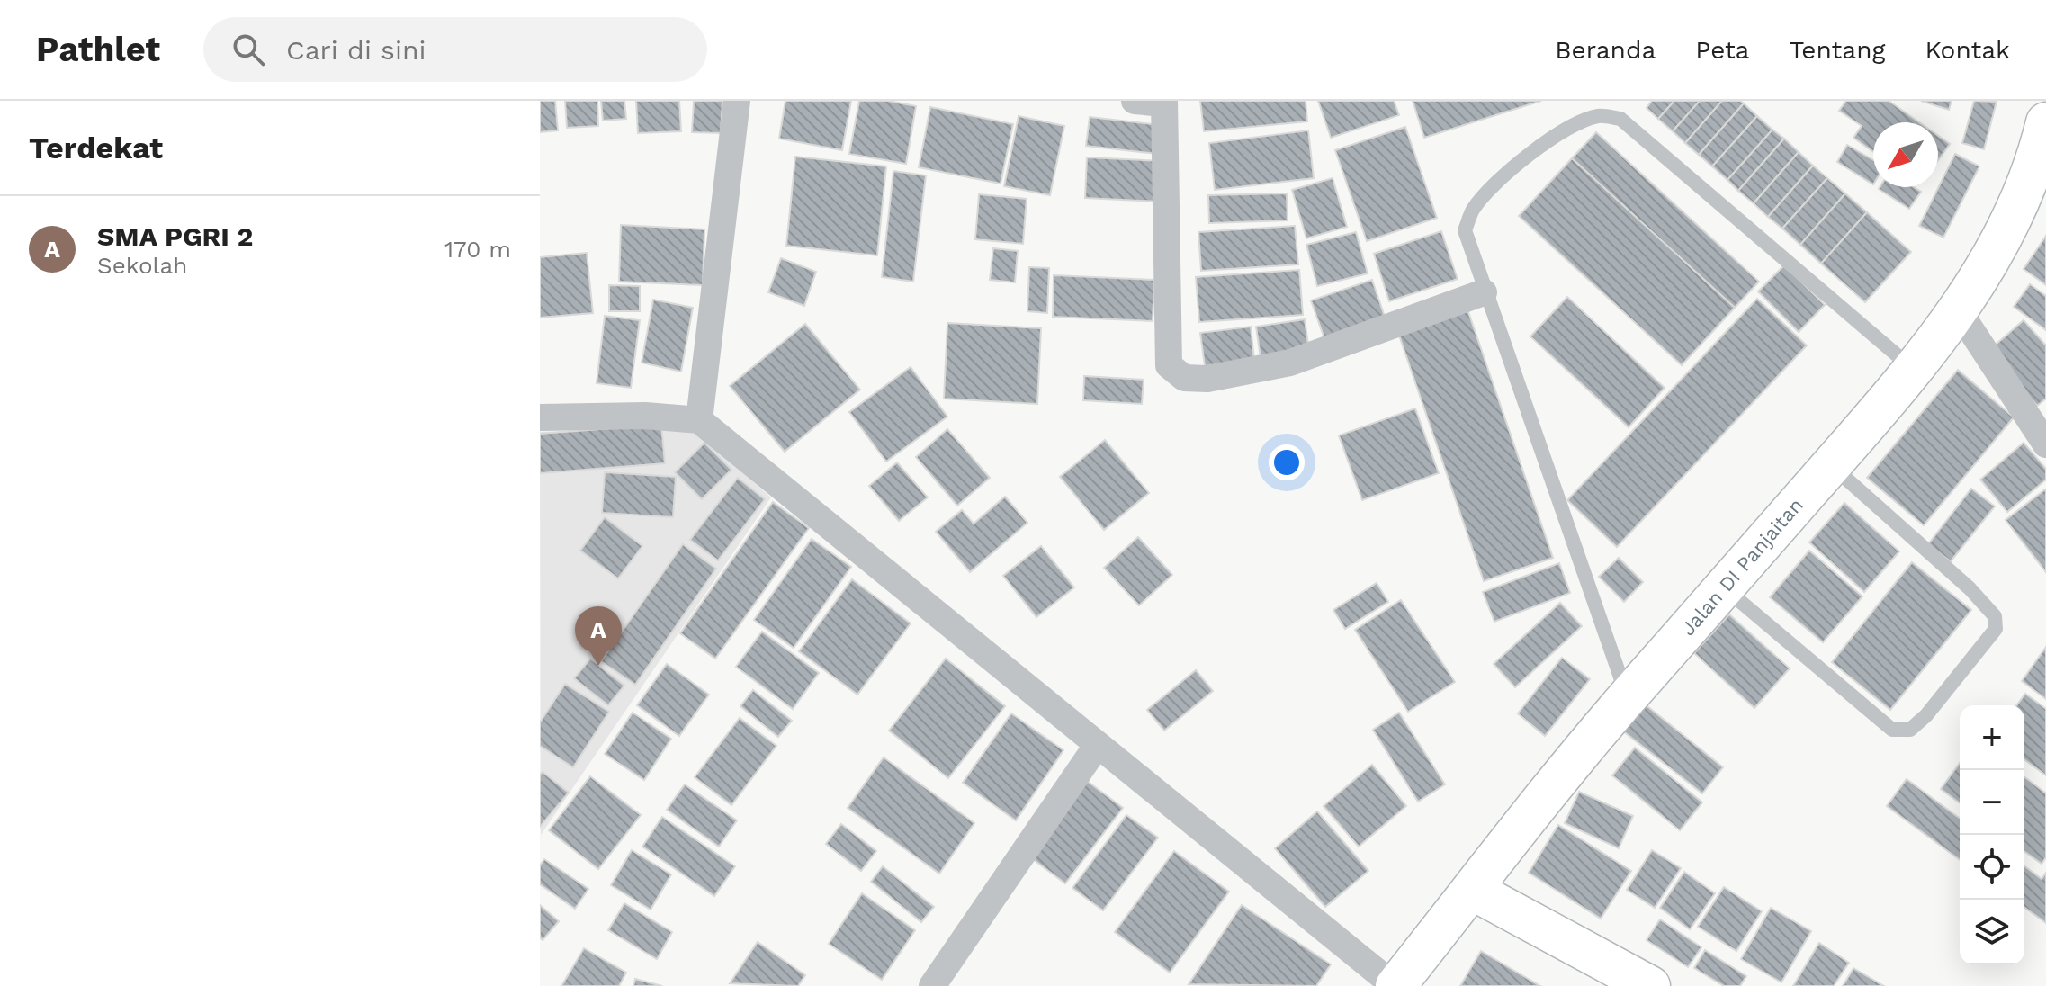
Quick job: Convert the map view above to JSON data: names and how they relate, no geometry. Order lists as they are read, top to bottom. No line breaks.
{"streets":{"street":["Jalan DI Panjaitan"]},"north":"bottom left","page":{"header":"Pathlet","search":"Cari di sini","nav":["Beranda","Peta","Tentang","Kontak"],"heading":"Terdekat","list":[{"mark":"A","name":"SMA PGRI 2","note":"Sekolah","value":"170 m"}],"pins":"A","map_buttons":["+","−"]}}
